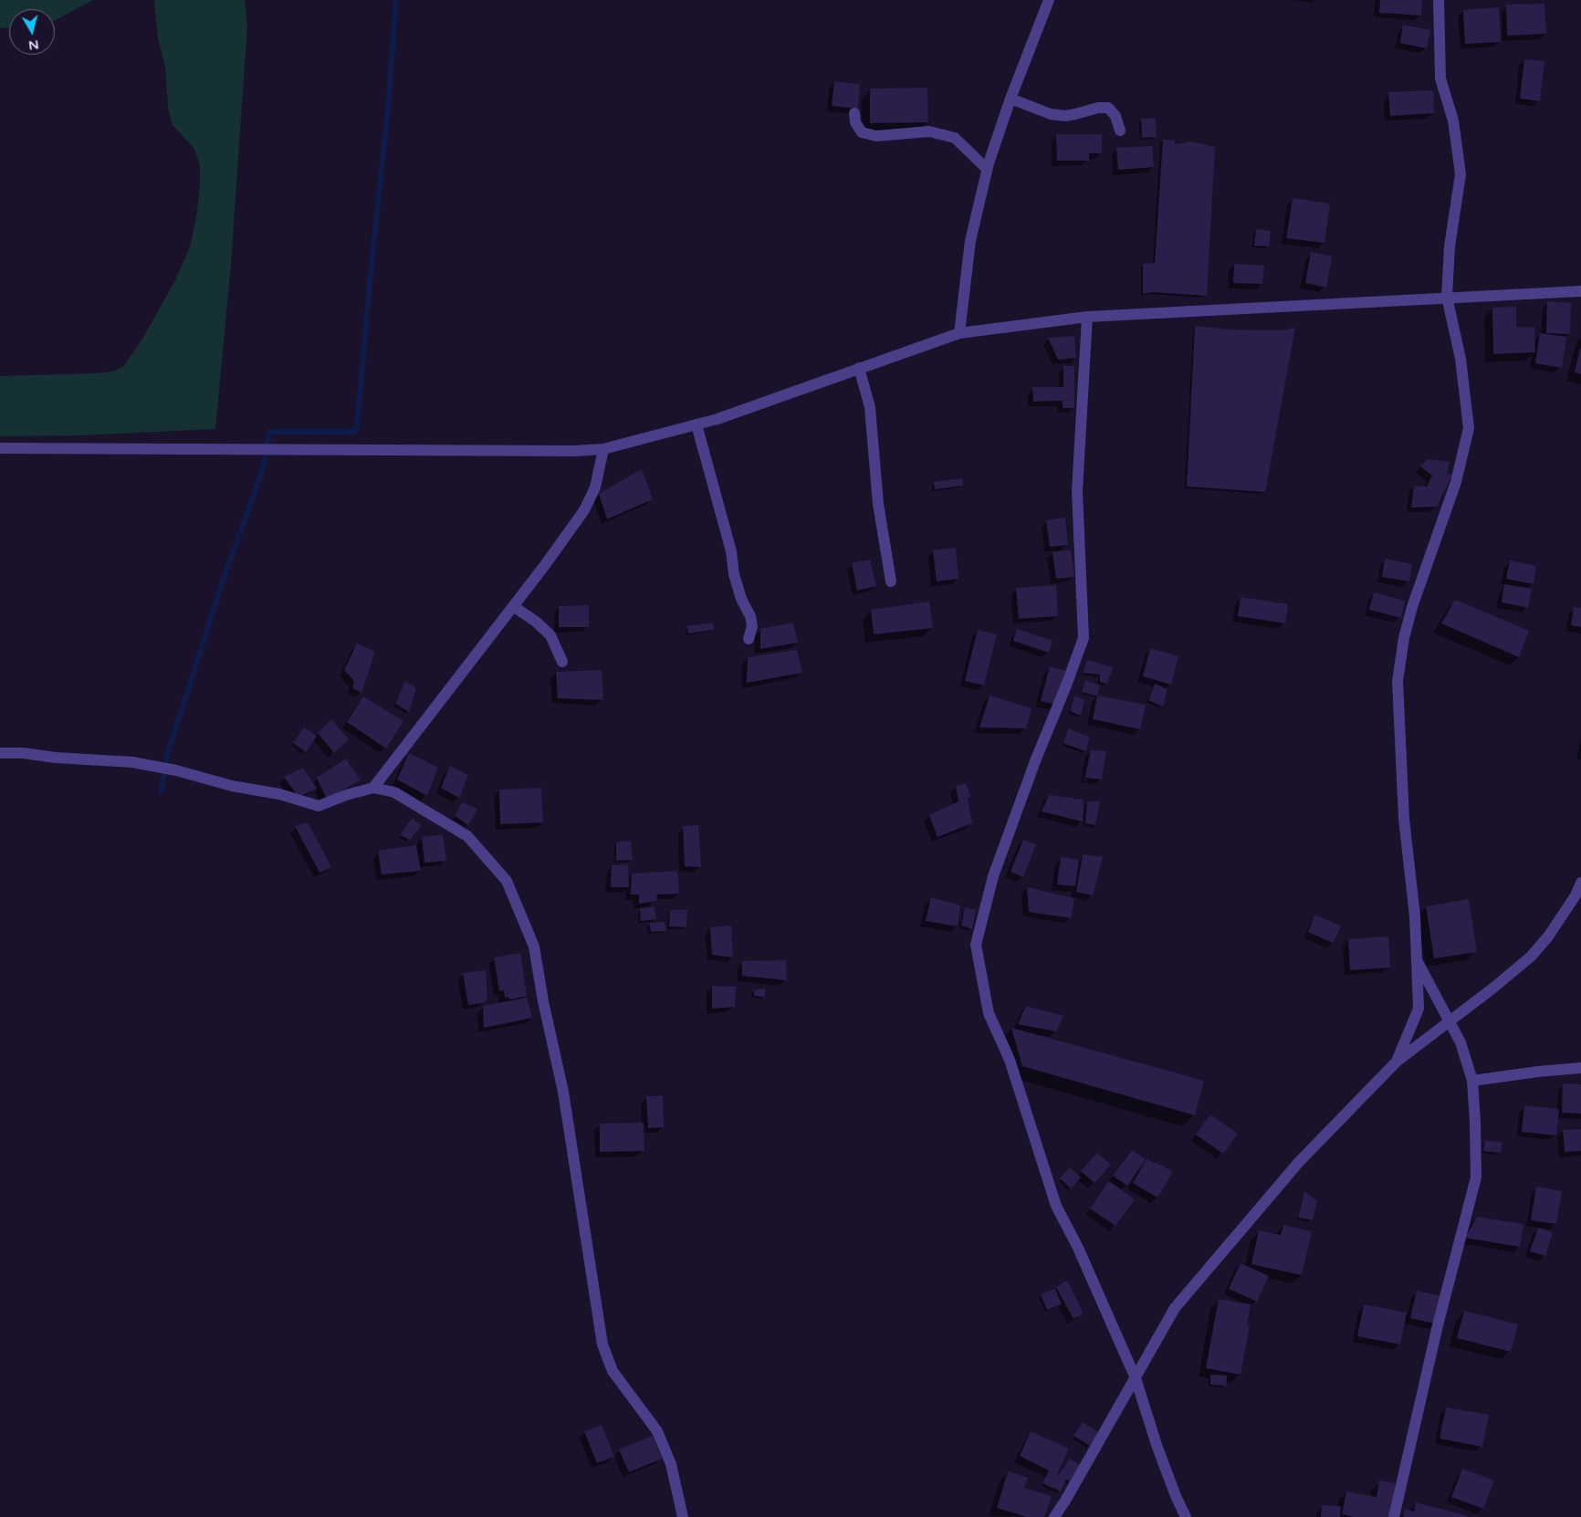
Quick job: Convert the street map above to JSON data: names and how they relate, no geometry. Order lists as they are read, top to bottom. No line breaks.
{"north":"bottom"}
